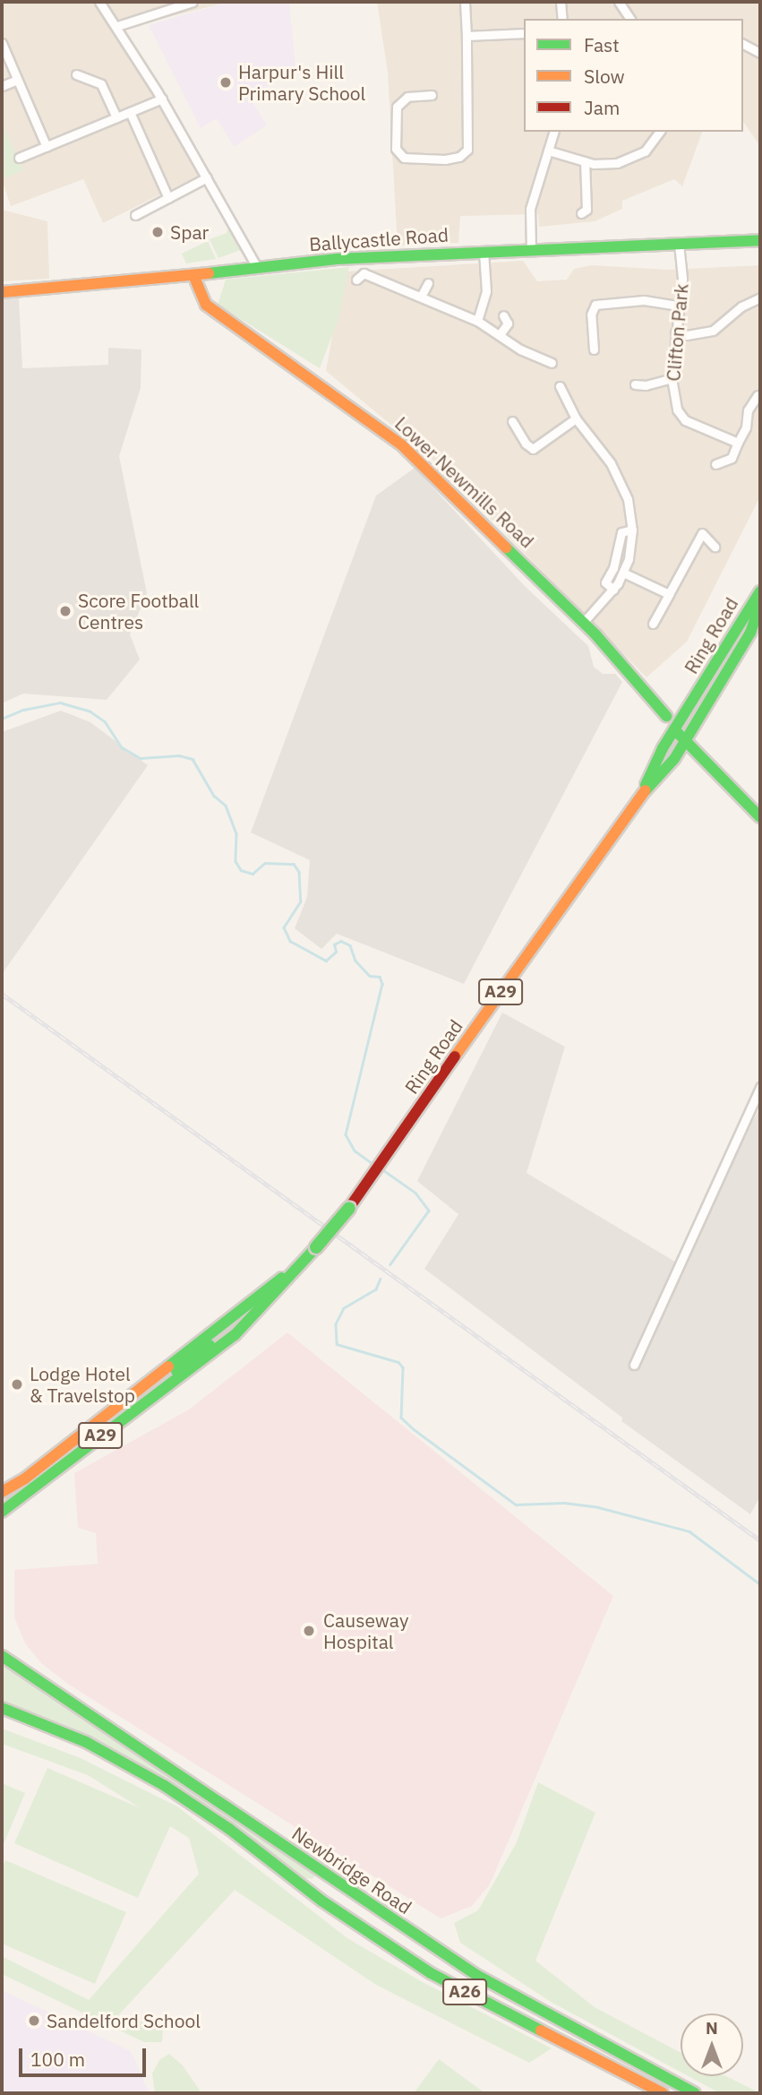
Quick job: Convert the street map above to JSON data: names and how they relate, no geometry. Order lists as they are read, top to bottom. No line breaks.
{"streets":{"main road":["Ballycastle Road","Lower Newmills Road","Ring Road","A29","Newbridge Road","A26"],"street":["Clifton Park"]},"crossings":[["Ballycastle Road","Clifton Park"],["Ballycastle Road","Lower Newmills Road"]],"places":["Harpur's Hill Primary School","Spar","Score Football Centres","Lodge Hotel & Travelstop","Causeway Hospital","Sandelford School"],"legend":["Fast","Slow","Jam"],"scale_bar":"100 m","north":"top"}
